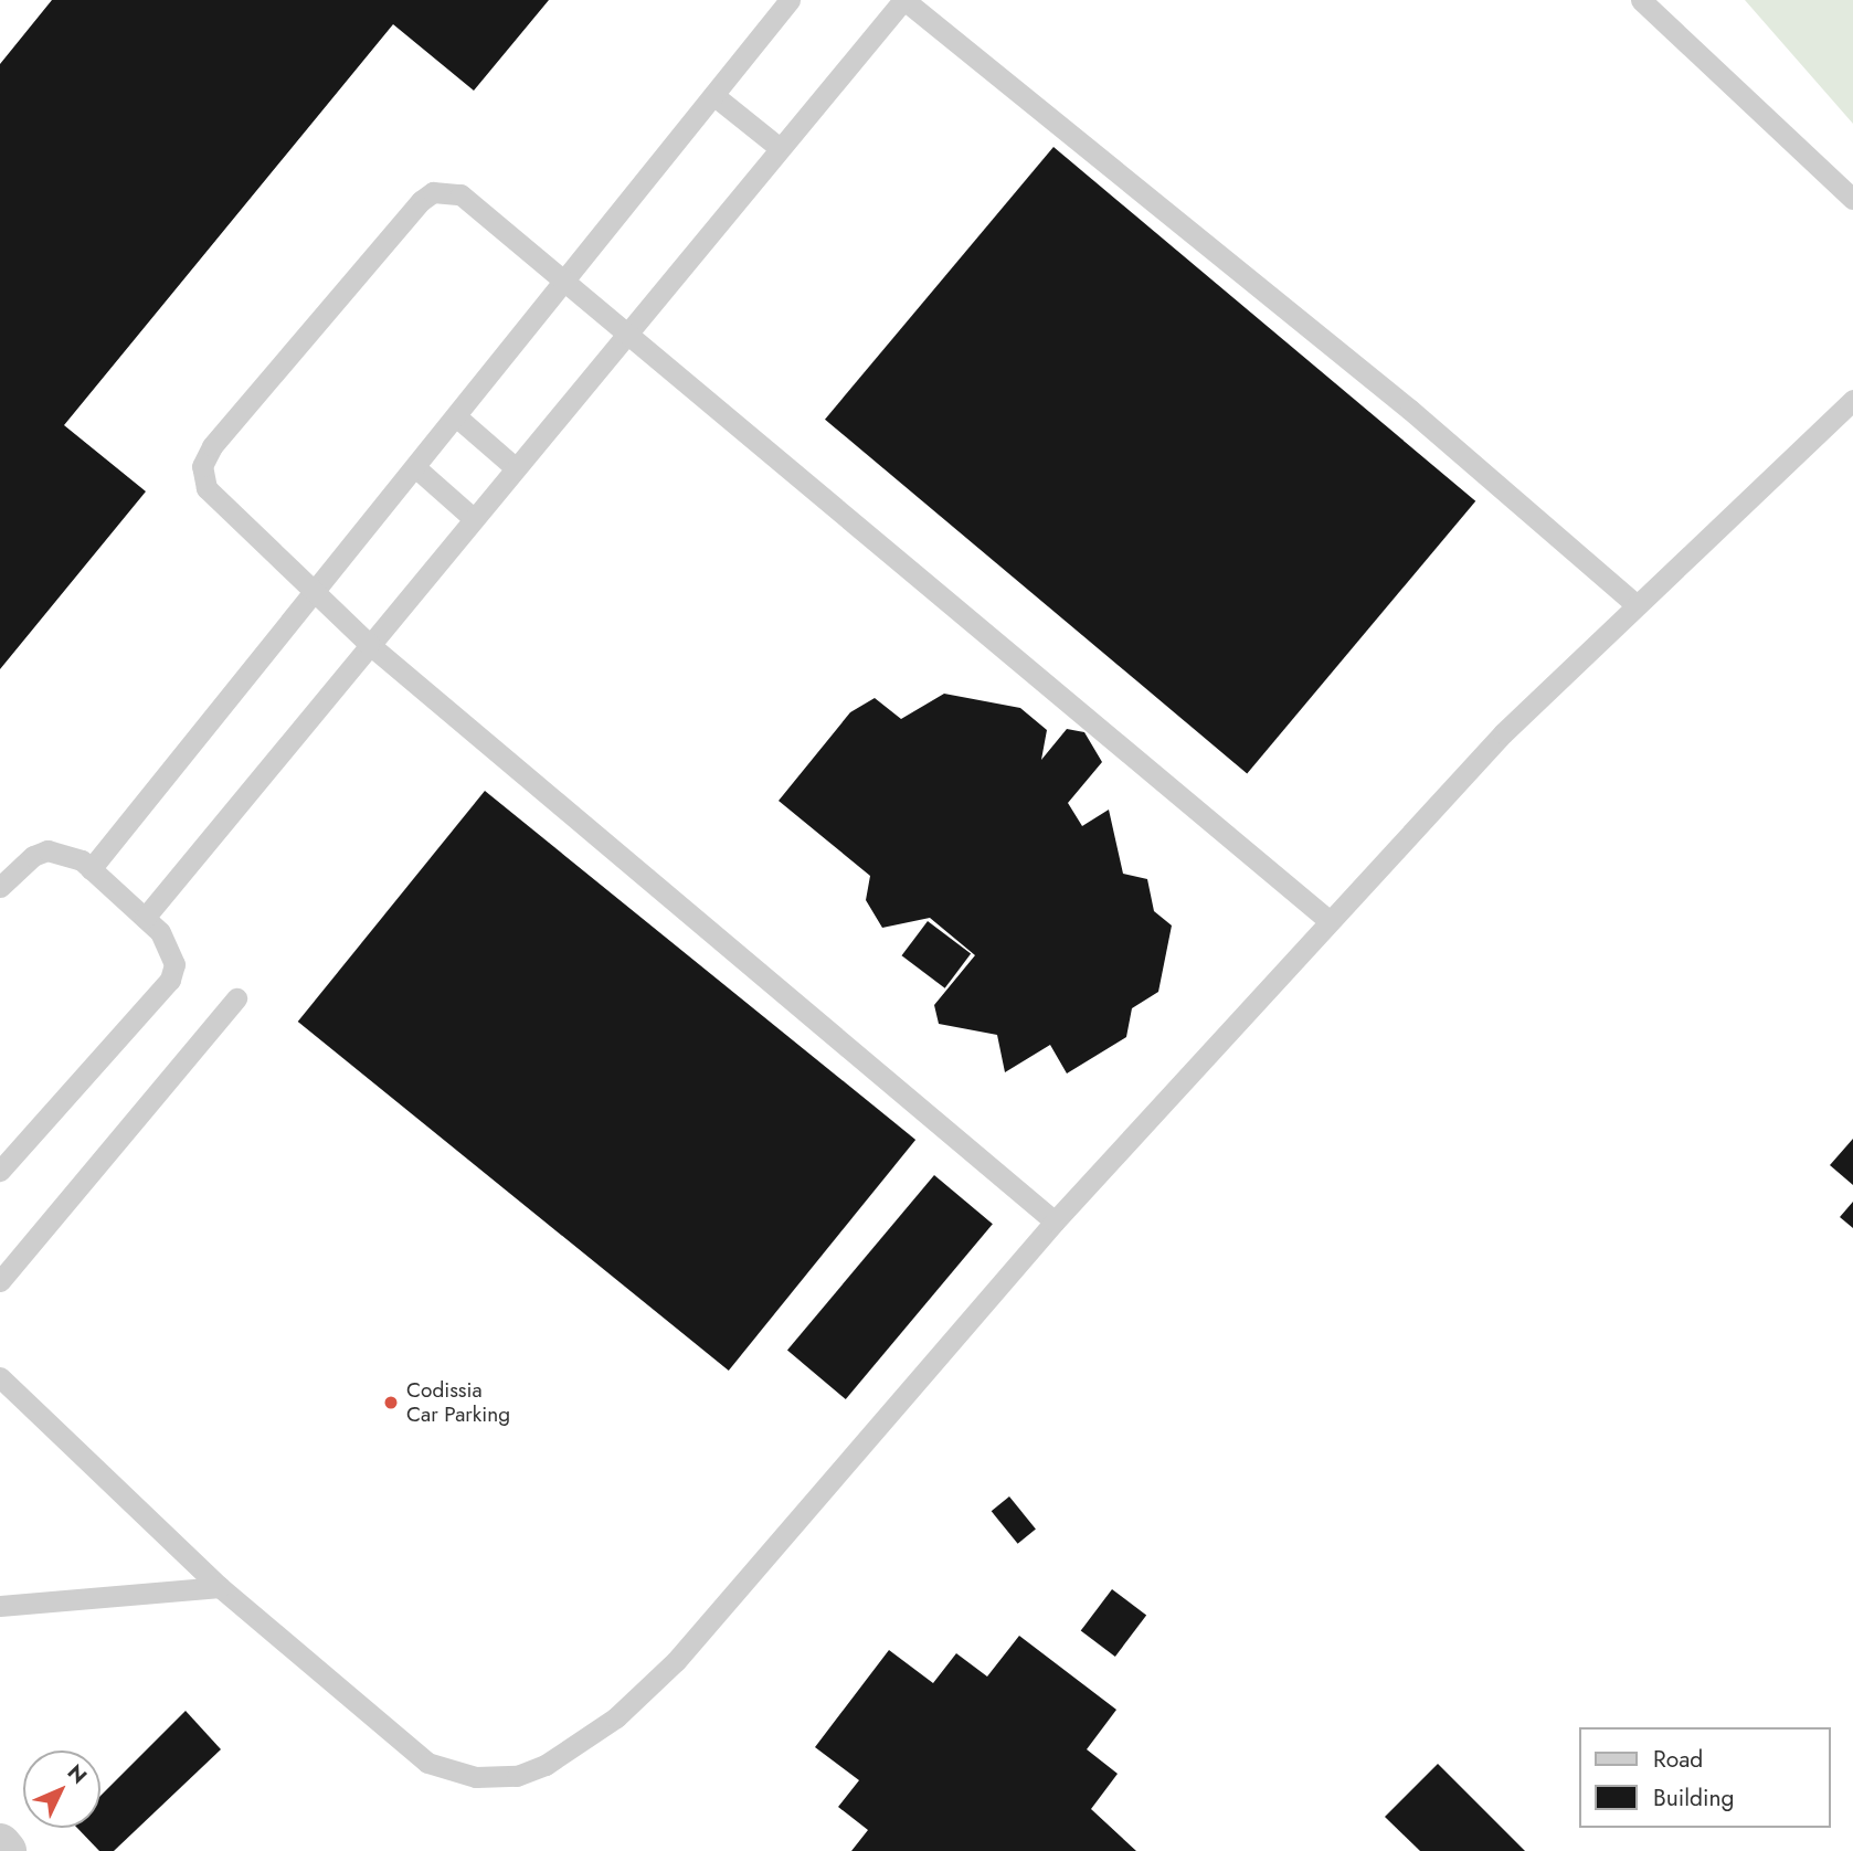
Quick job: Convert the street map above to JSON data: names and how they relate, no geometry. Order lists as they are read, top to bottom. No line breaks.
{"places":["Codissia Car Parking"],"legend":["Road","Building"],"north":"top right"}
